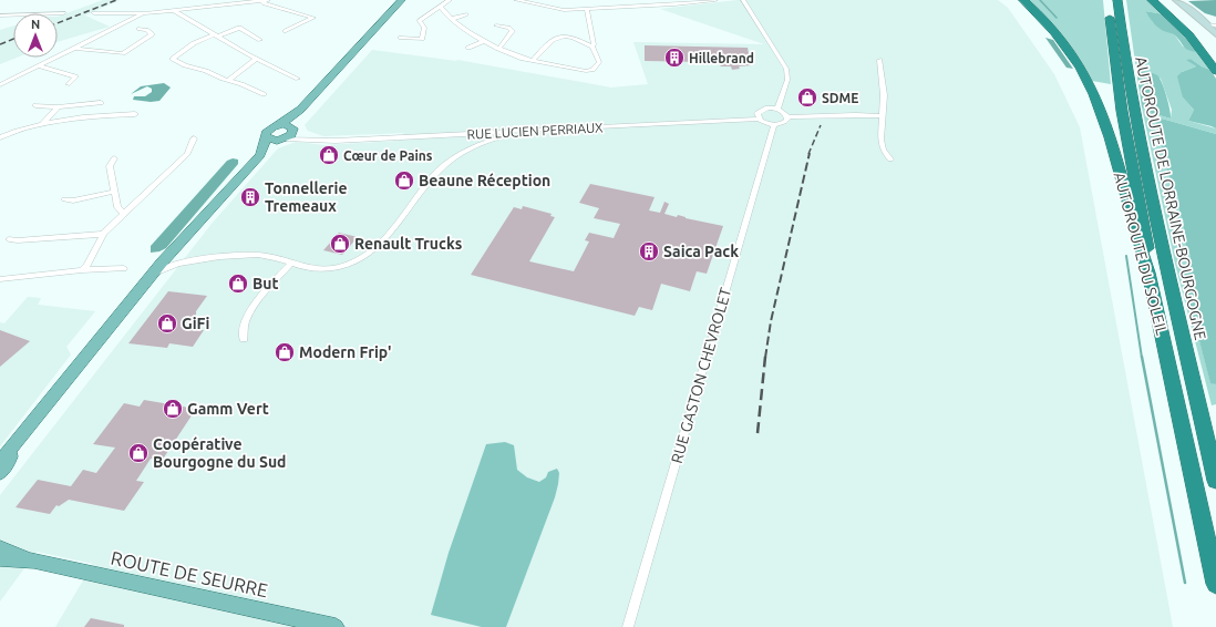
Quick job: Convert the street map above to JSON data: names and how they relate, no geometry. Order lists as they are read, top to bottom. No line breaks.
{"streets":{"highway":["AUTOROUTE DE LORRAINE-BOURGOGNE","AUTOROUTE DU SOLEIL"],"main road":["ROUTE DE SEURRE"],"street":["RUE LUCIEN PERRIAUX","RUE GASTON CHEVROLET"]},"crossings":[["AUTOROUTE DE LORRAINE-BOURGOGNE","AUTOROUTE DU SOLEIL"]],"places":{"building":["Hillebrand","Tonnellerie Tremeaux","Saica Pack"],"shop":["SDME","Cœur de Pains","Beaune Réception","Renault Trucks","But","GiFi","Modern Frip'","Gamm Vert","Coopérative Bourgogne du Sud"]},"north":"top"}
